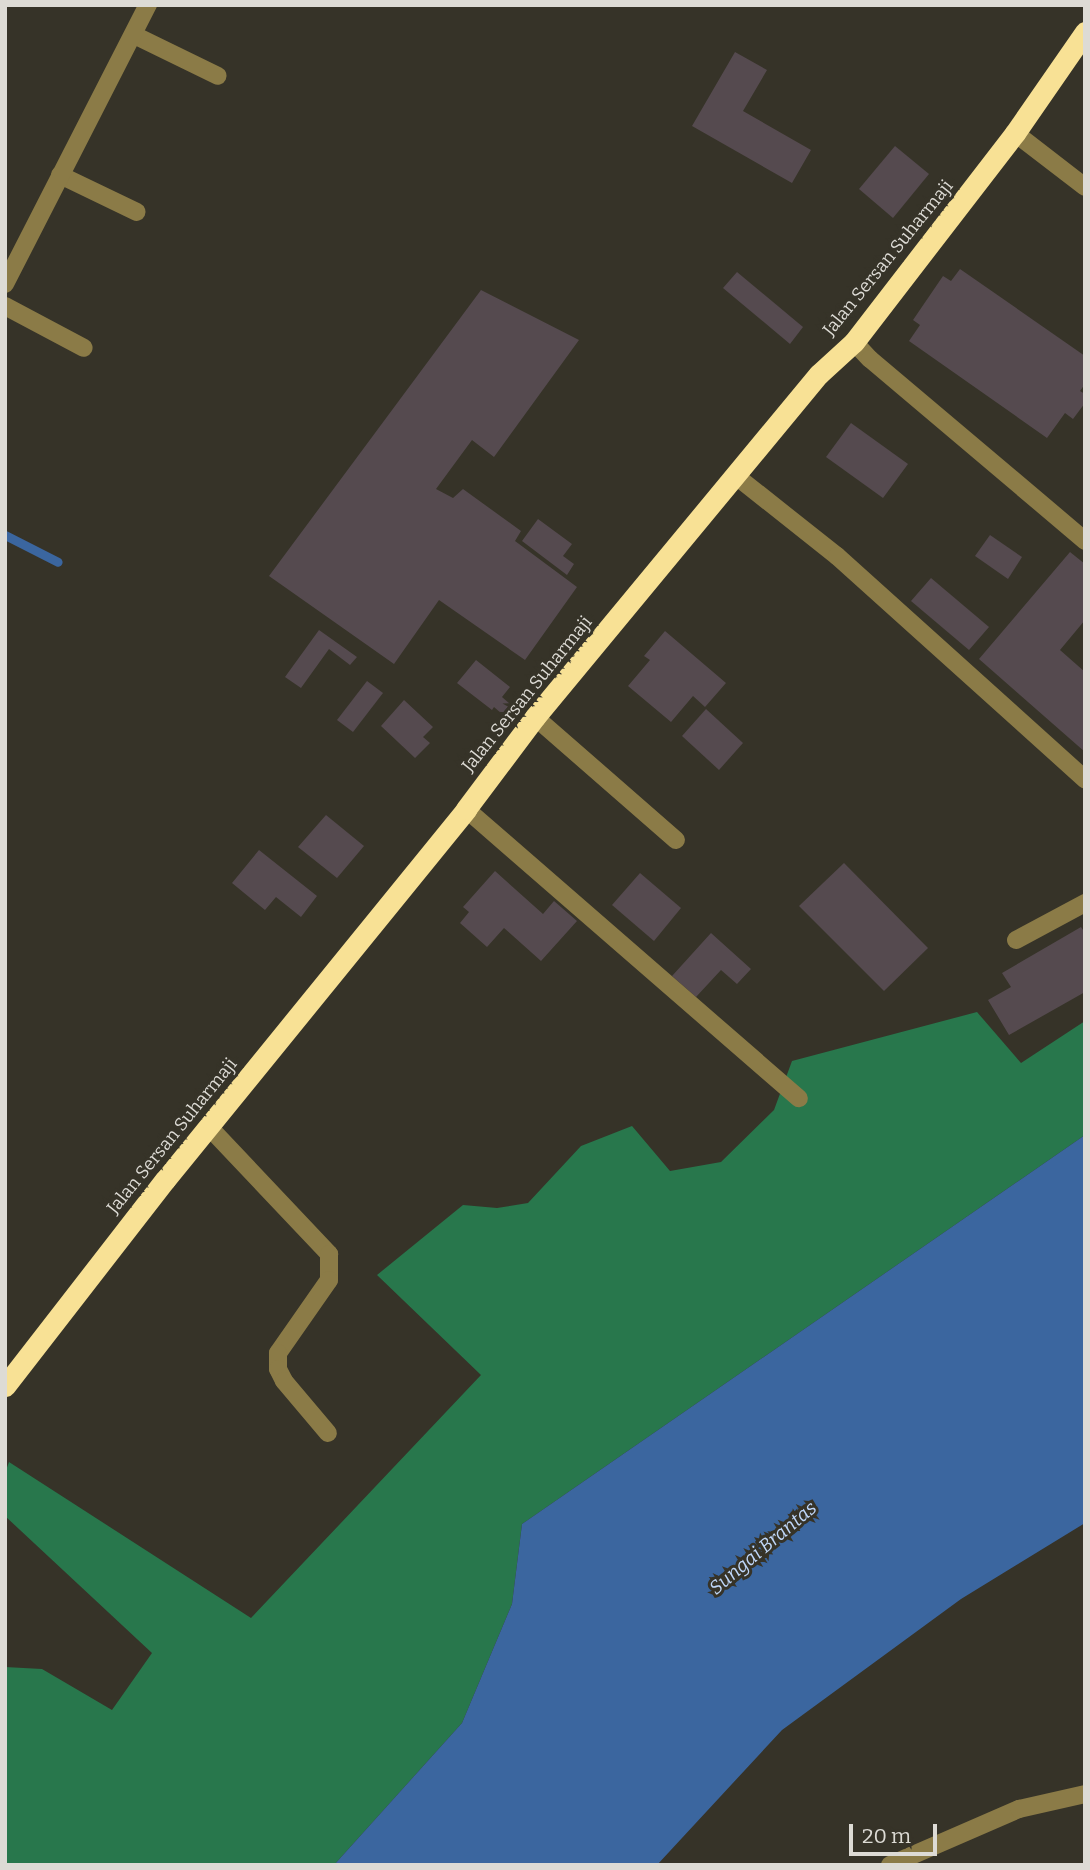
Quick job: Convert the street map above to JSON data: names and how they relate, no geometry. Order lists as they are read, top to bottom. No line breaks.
{"streets":{"highway":["Jalan Sersan Suharmaji"]},"water":["Sungai Brantas"],"scale_bar":"20 m"}
